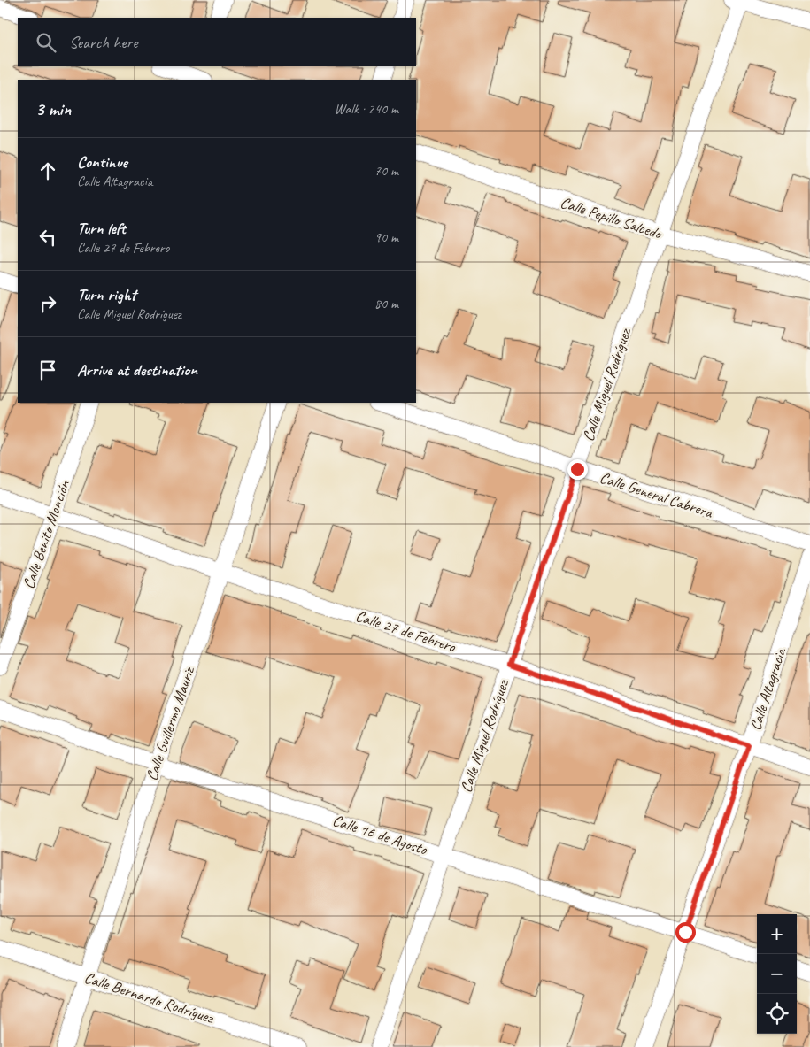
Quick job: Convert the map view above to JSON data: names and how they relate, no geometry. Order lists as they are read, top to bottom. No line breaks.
{"streets":{"street":["Calle Pepillo Salcedo","Calle Miguel Rodríguez","Calle General Cabrera","Calle Benito Monción","Calle 27 de Febrero","Calle Altagracia","Calle Guillermo Mauriz","Calle 16 de Agosto","Calle Bernardo Rodríguez"]},"crossings":[["Calle Pepillo Salcedo","Calle Miguel Rodríguez"],["Calle Miguel Rodríguez","Calle General Cabrera"],["Calle Miguel Rodríguez","Calle 27 de Febrero"],["Calle Miguel Rodríguez","Calle 16 de Agosto"],["Calle Benito Monción","Calle 27 de Febrero"],["Calle 27 de Febrero","Calle Altagracia"],["Calle 27 de Febrero","Calle Guillermo Mauriz"],["Calle Altagracia","Calle 16 de Agosto"],["Calle Guillermo Mauriz","Calle 16 de Agosto"],["Calle Guillermo Mauriz","Calle Bernardo Rodríguez"]],"page":{"search":"Search here","heading":["3 min","Walk · 240 m"],"list":[["Continue","Calle Altagracia","70 m"],["Turn left","Calle 27 de Febrero","90 m"],["Turn right","Calle Miguel Rodríguez","80 m"],"Arrive at destination"],"map_buttons":["+","−"]}}
